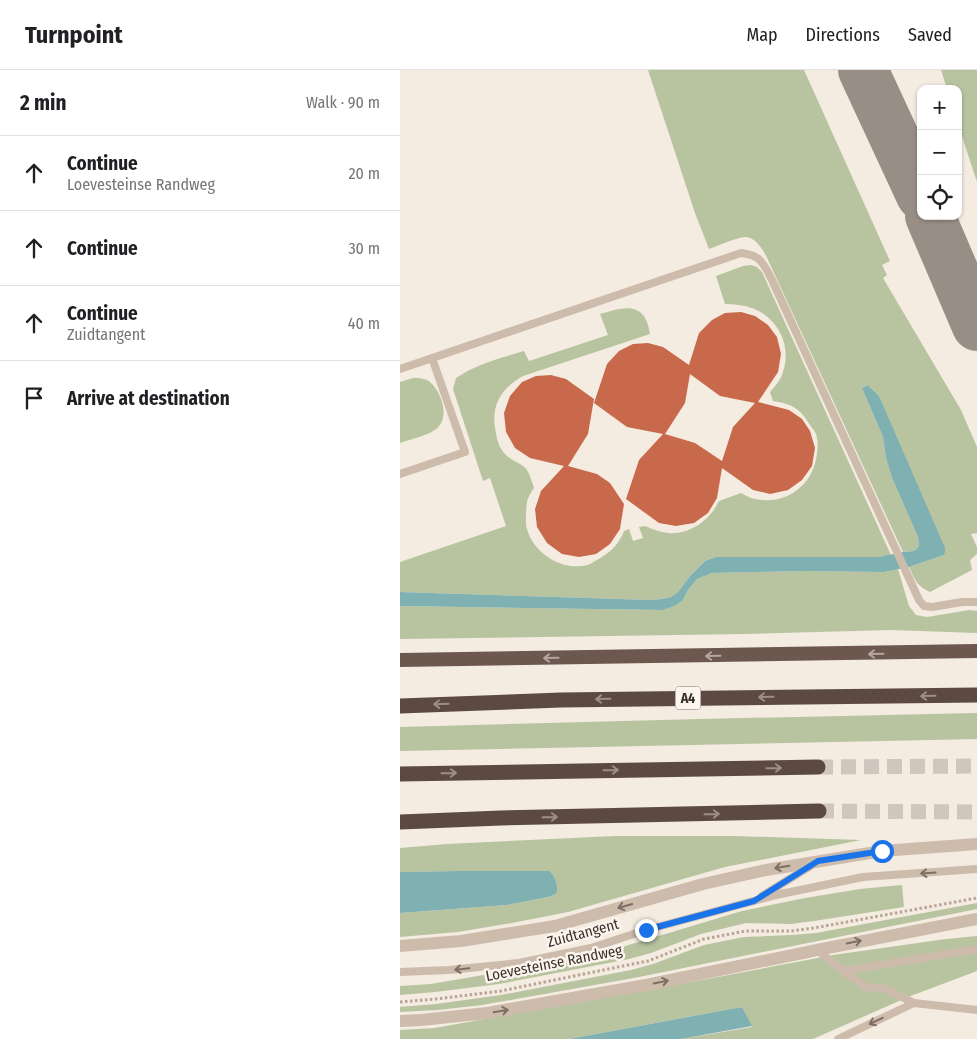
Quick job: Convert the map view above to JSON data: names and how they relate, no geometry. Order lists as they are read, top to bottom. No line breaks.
{"streets":{"highway":["A4"],"lane":["Zuidtangent"],"path":["Loevesteinse Randweg"]},"one_way":["Zuidtangent"],"page":{"header":"Turnpoint","nav":["Map","Directions","Saved"],"heading":["2 min","Walk · 90 m"],"map_buttons":["+","−"],"list":[["Continue","Loevesteinse Randweg","20 m"],["Continue","30 m"],["Continue","Zuidtangent","40 m"],"Arrive at destination"]}}
